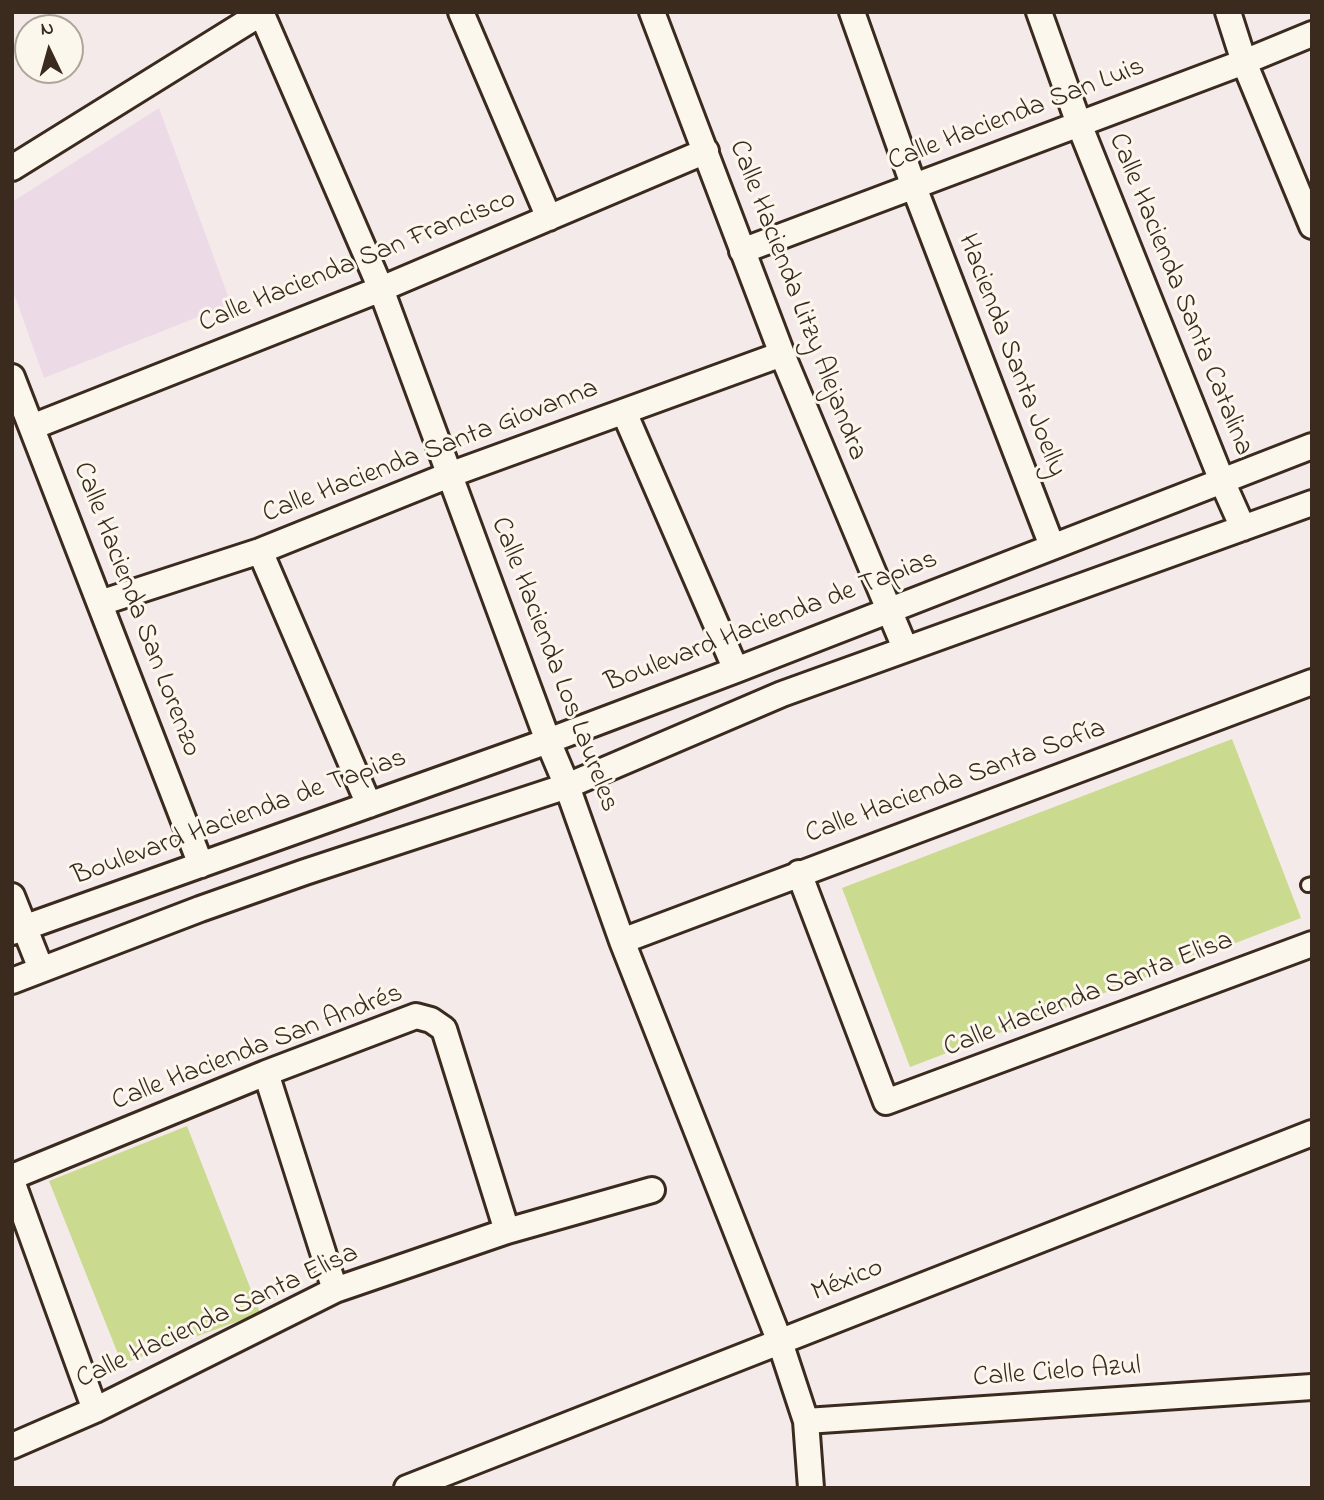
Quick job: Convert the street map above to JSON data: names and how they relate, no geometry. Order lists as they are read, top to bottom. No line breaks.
{"streets":{"street":["Calle Hacienda San Luis","Calle Hacienda San Francisco","Calle Hacienda Santa Catalina","Calle Hacienda Litzy Alejandra","Hacienda Santa Joelly","Calle Hacienda Santa Giovanna","Calle Hacienda San Lorenzo","Boulevard Hacienda de Tapias","Calle Hacienda Los Laureles","Calle Hacienda Santa Sofía","Calle Hacienda Santa Elisa","Calle Hacienda San Andrés","México","Calle Cielo Azul"]},"crossings":[["Calle Hacienda San Luis","Calle Hacienda Santa Catalina"],["Calle Hacienda San Luis","Calle Hacienda Litzy Alejandra"],["Calle Hacienda San Luis","Hacienda Santa Joelly"],["Calle Hacienda San Francisco","Calle Hacienda Litzy Alejandra"],["Calle Hacienda San Francisco","Calle Hacienda San Lorenzo"],["Calle Hacienda San Francisco","Calle Hacienda Los Laureles"],["Calle Hacienda Santa Catalina","Boulevard Hacienda de Tapias"],["Calle Hacienda Litzy Alejandra","Calle Hacienda Santa Giovanna"],["Calle Hacienda Litzy Alejandra","Boulevard Hacienda de Tapias"],["Hacienda Santa Joelly","Boulevard Hacienda de Tapias"],["Calle Hacienda Santa Giovanna","Calle Hacienda San Lorenzo"],["Calle Hacienda Santa Giovanna","Calle Hacienda Los Laureles"],["Calle Hacienda San Lorenzo","Boulevard Hacienda de Tapias"],["Boulevard Hacienda de Tapias","Calle Hacienda Los Laureles"],["Calle Hacienda Los Laureles","Calle Hacienda Santa Sofía"],["Calle Hacienda Los Laureles","México"],["Calle Hacienda Los Laureles","Calle Cielo Azul"],["Calle Hacienda Santa Sofía","Calle Hacienda Santa Elisa"],["Calle Hacienda Santa Elisa","Calle Hacienda San Andrés"]],"north":"top"}
